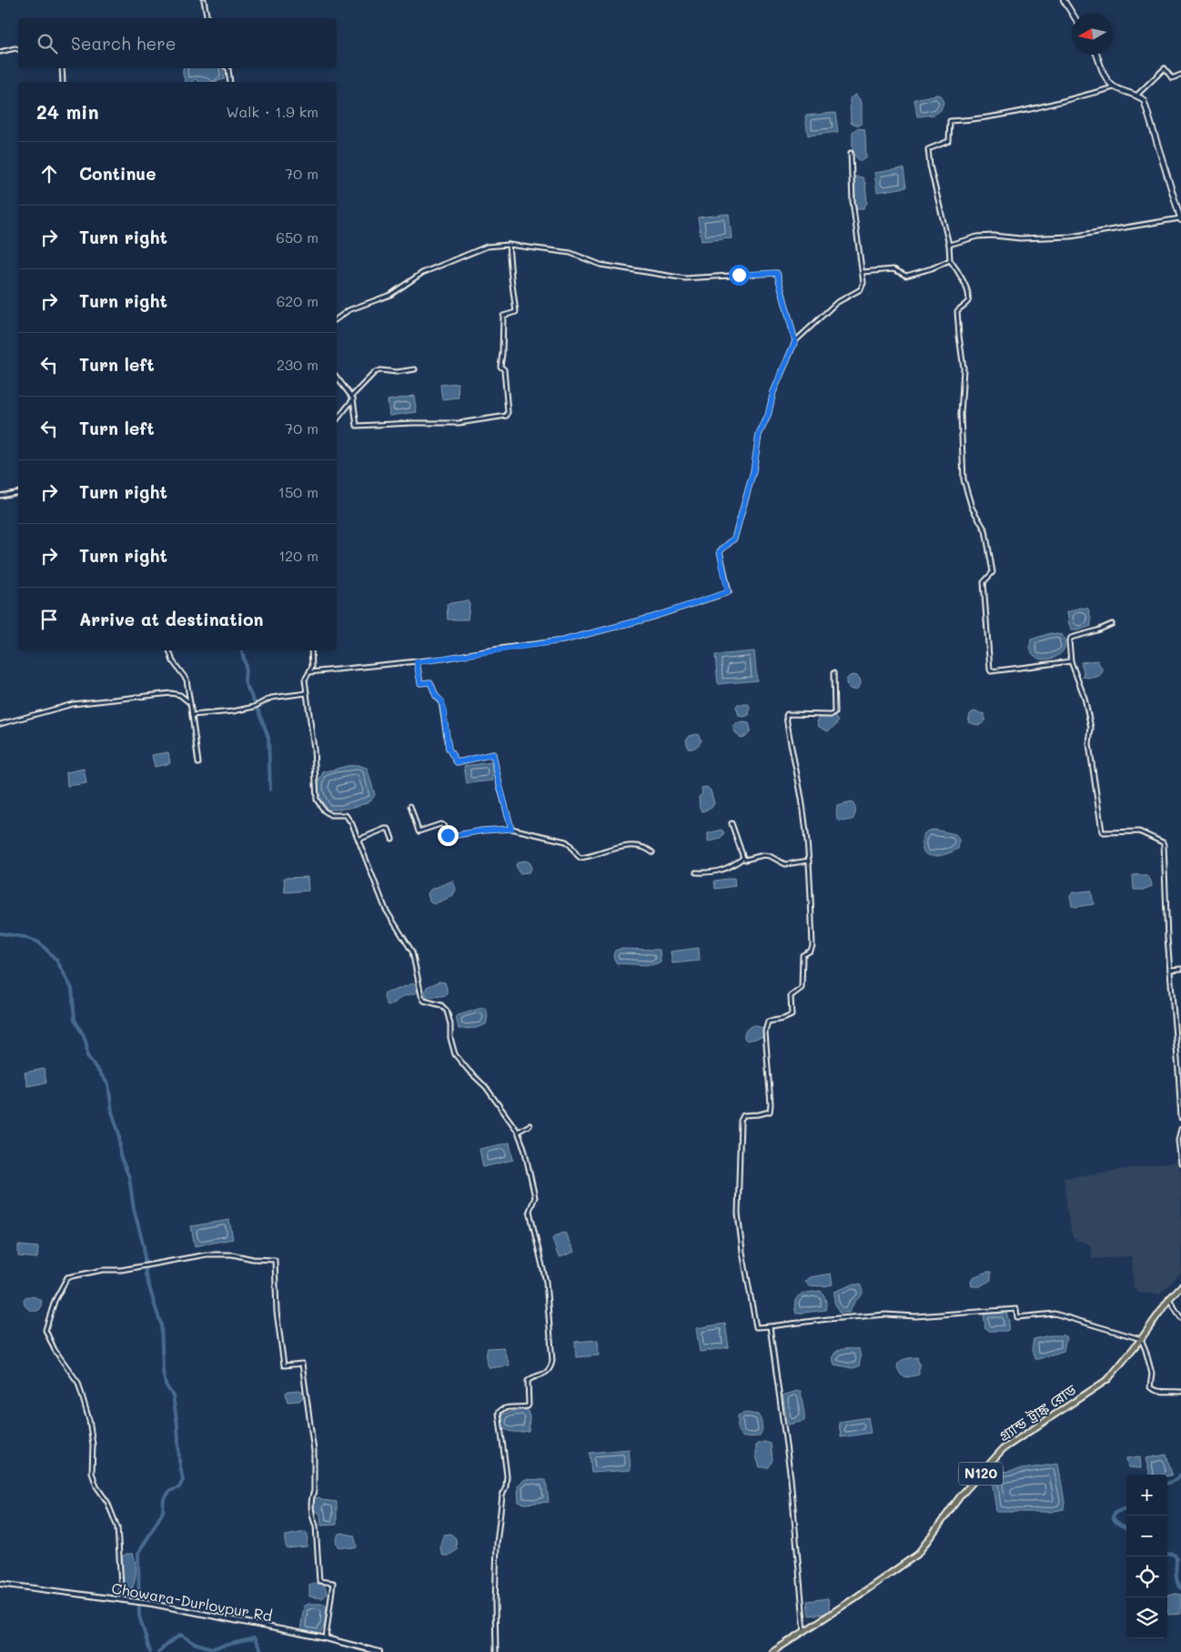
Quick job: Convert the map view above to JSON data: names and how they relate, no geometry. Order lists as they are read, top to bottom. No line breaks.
{"streets":{"highway":["গ্র্যান্ড ট্রাঙ্ক রোড","N120"],"street":["Chowara-Durlovpur Rd"]},"north":"left","page":{"search":"Search here","heading":["24 min","Walk · 1.9 km"],"list":[["Continue","70 m"],["Turn right","650 m"],["Turn right","620 m"],["Turn left","230 m"],["Turn left","70 m"],["Turn right","150 m"],["Turn right","120 m"],"Arrive at destination"],"map_buttons":["+","−"]}}
